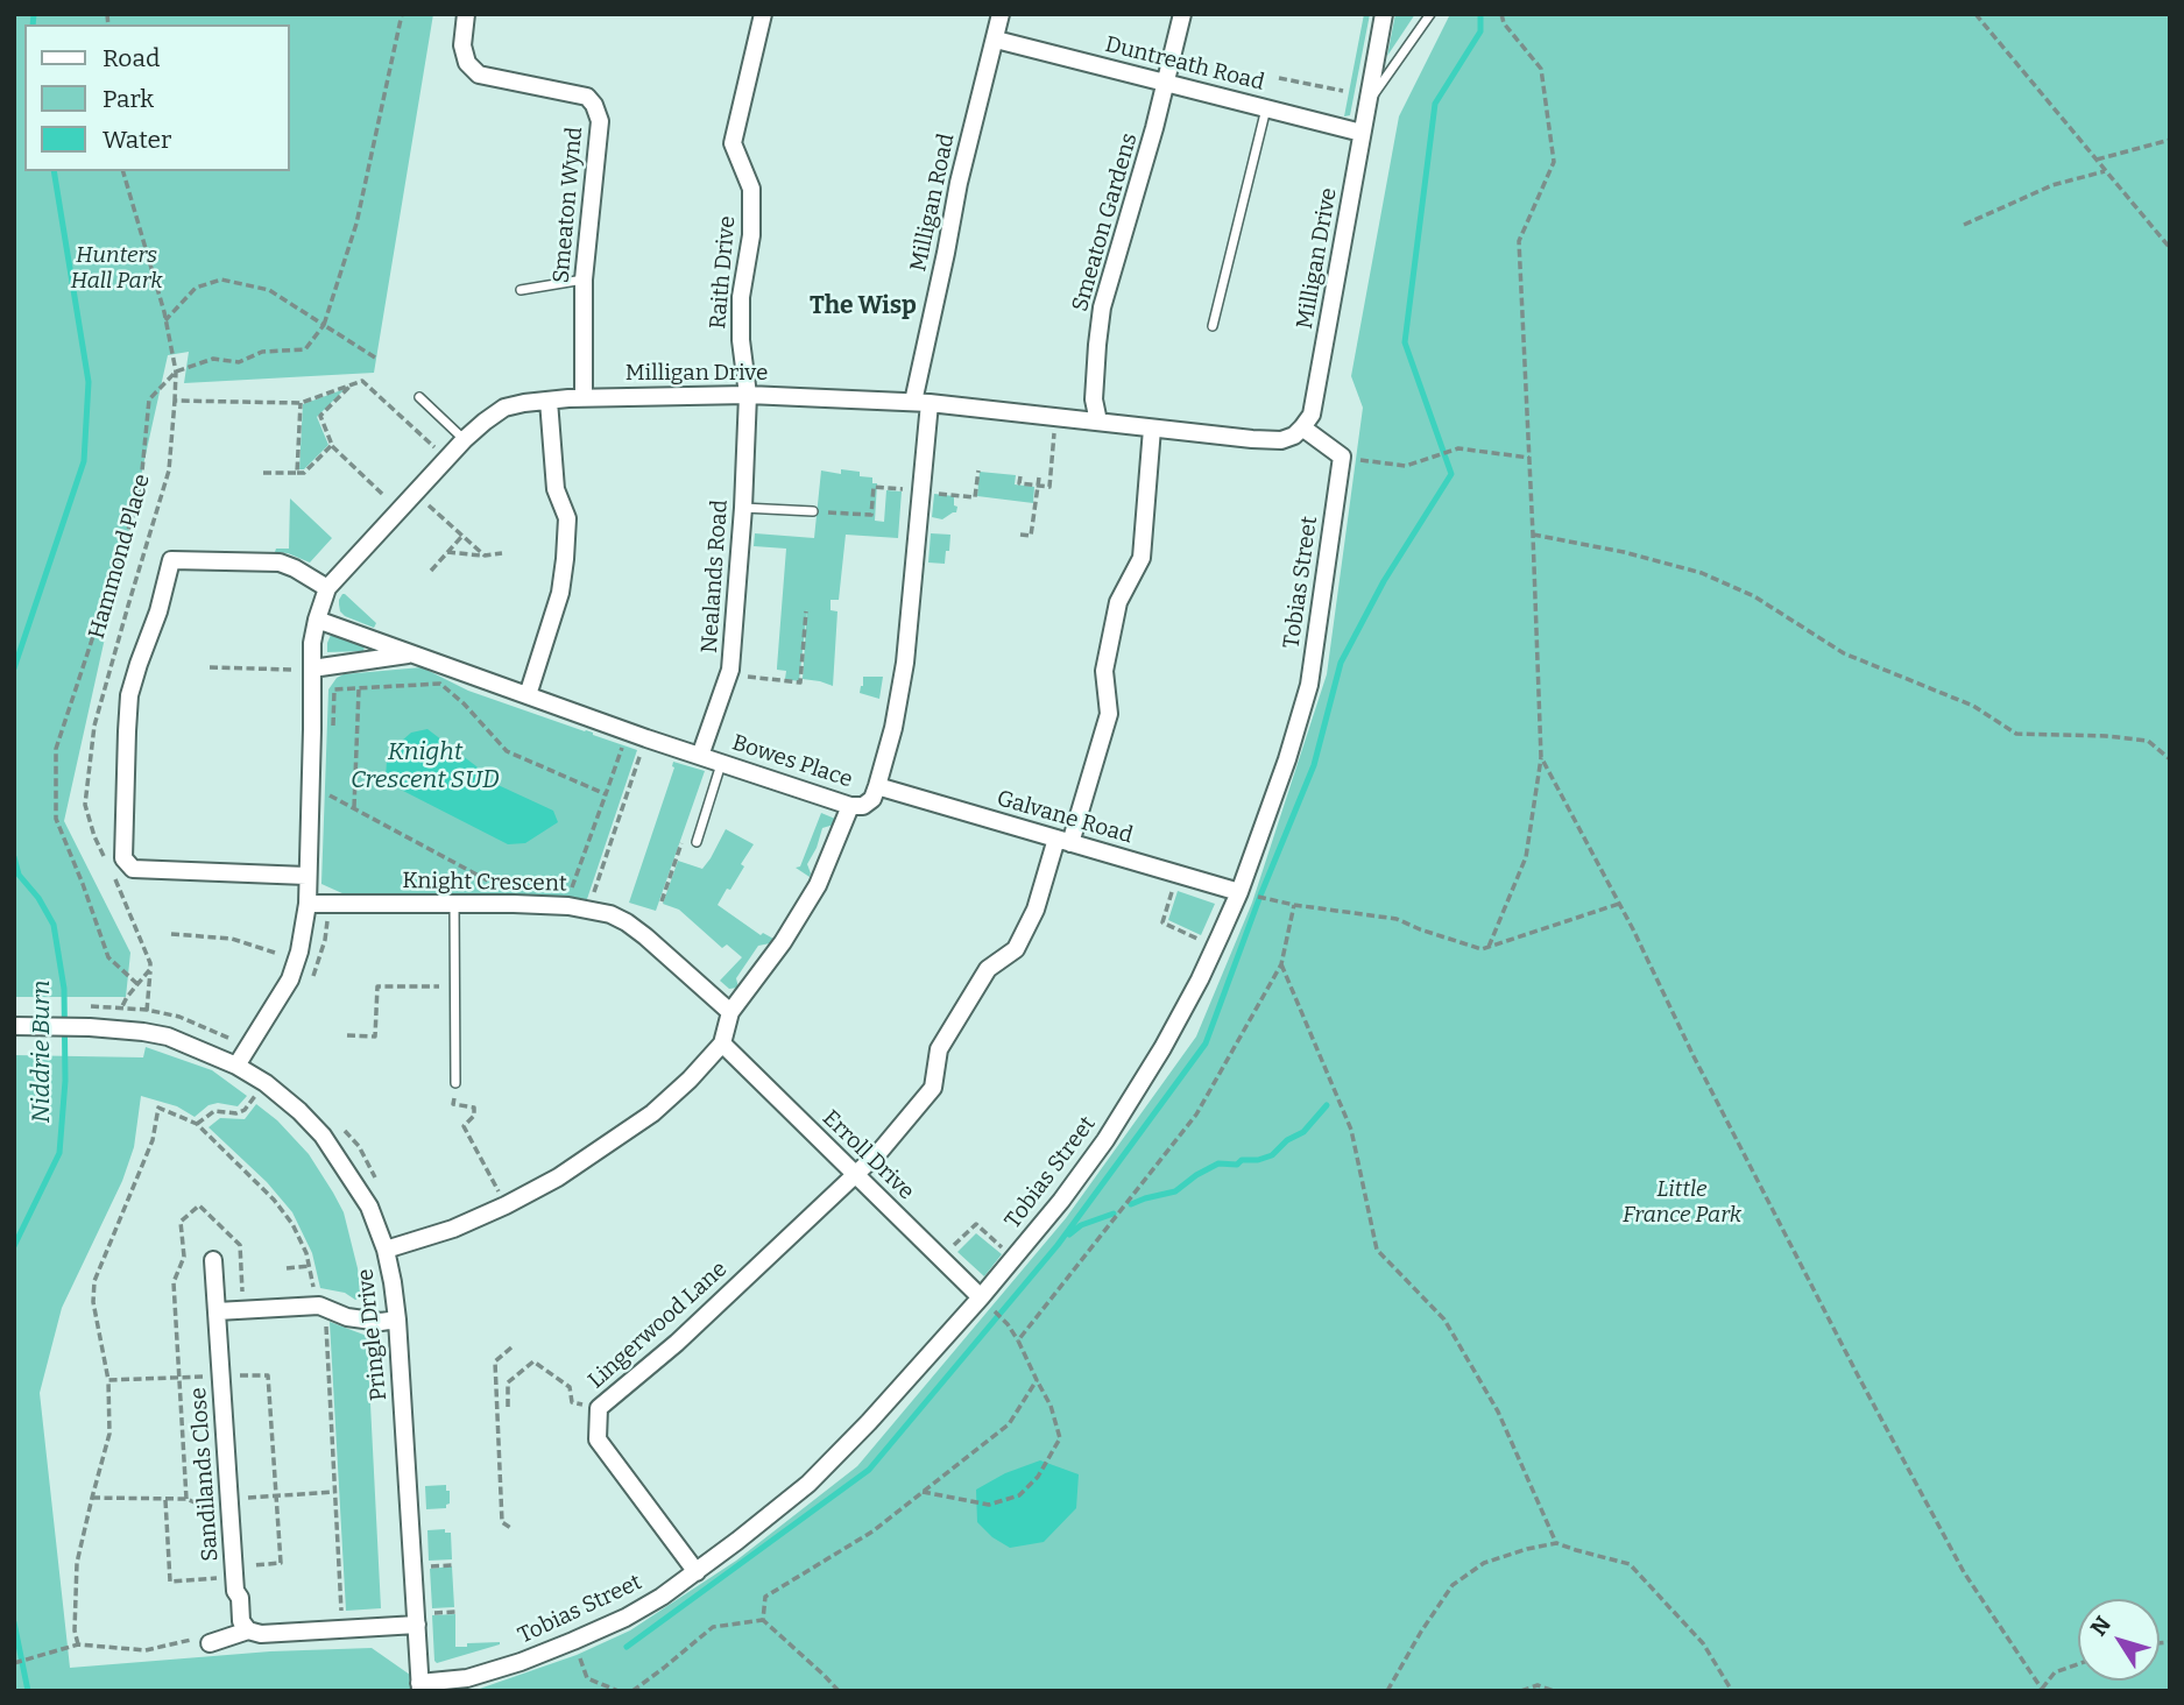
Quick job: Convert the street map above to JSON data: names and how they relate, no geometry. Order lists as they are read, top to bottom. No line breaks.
{"streets":{"street":["Duntreath Road","Milligan Road","Smeaton Wynd","Smeaton Gardens","Milligan Drive","Raith Drive","Nealands Road","Tobias Street","Bowes Place","Galvane Road","Knight Crescent","Erroll Drive","Lingerwood Lane","Pringle Drive","Sandilands Close"],"path":["Hammond Place"]},"crossings":[["Duntreath Road","Milligan Road"],["Duntreath Road","Smeaton Gardens"],["Duntreath Road","Milligan Drive"],["Milligan Road","Milligan Drive"],["Milligan Road","Bowes Place"],["Smeaton Wynd","Milligan Drive"],["Smeaton Gardens","Milligan Drive"],["Milligan Drive","Raith Drive"],["Milligan Drive","Nealands Road"],["Milligan Drive","Bowes Place"],["Milligan Drive","Knight Crescent"],["Milligan Drive","Lingerwood Lane"],["Milligan Drive","Pringle Drive"],["Raith Drive","Nealands Road"],["Nealands Road","Bowes Place"],["Tobias Street","Galvane Road"],["Tobias Street","Erroll Drive"],["Tobias Street","Lingerwood Lane"],["Tobias Street","Pringle Drive"],["Bowes Place","Galvane Road"],["Galvane Road","Lingerwood Lane"],["Erroll Drive","Lingerwood Lane"]],"districts":["The Wisp"],"water":["Knight Crescent SUD","Niddrie Burn"],"parks":["Hunters Hall Park","Little France Park"],"legend":["Road","Park","Water"],"north":"top left"}
